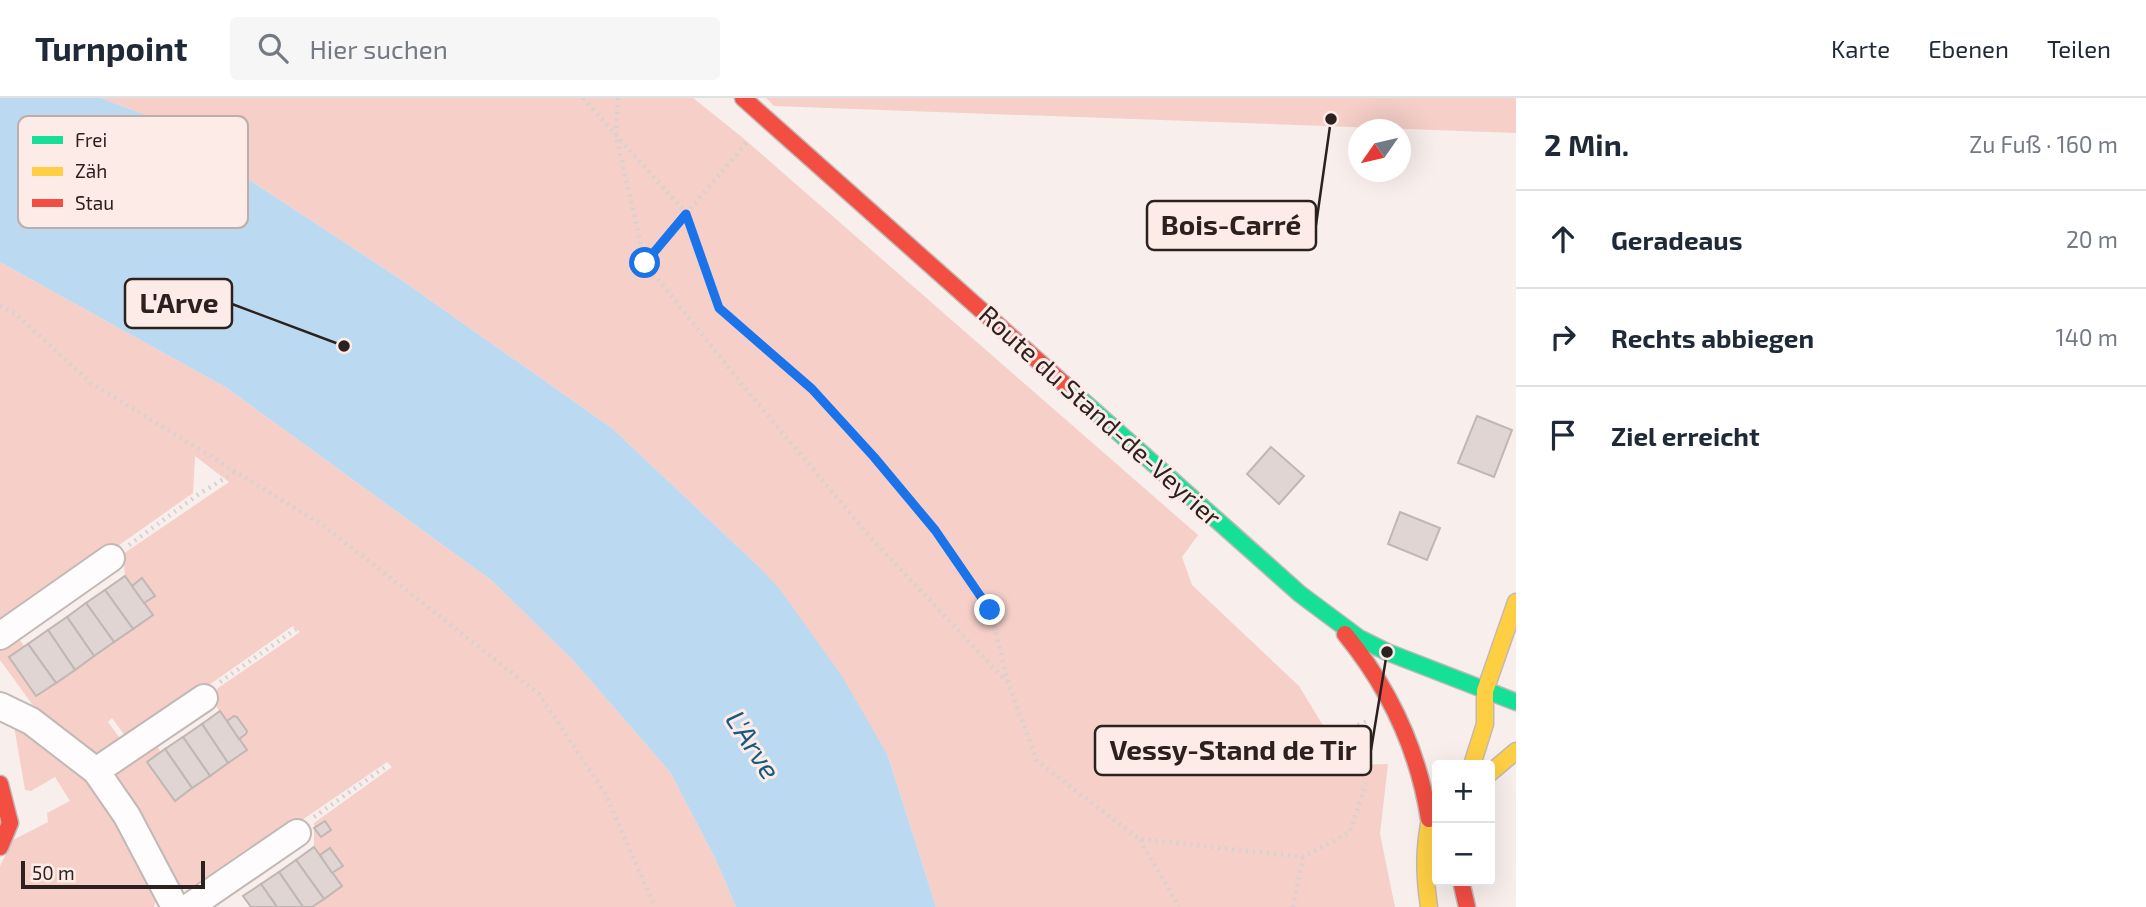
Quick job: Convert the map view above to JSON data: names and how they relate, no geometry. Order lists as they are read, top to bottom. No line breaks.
{"streets":{"main road":["Route du Stand-de-Veyrier"]},"water":["L'Arve"],"places":["Bois-Carré","L'Arve","Vessy-Stand de Tir"],"legend":["Frei","Zäh","Stau"],"scale_bar":"50 m","north":"bottom left","page":{"header":"Turnpoint","search":"Hier suchen","nav":["Karte","Ebenen","Teilen"],"heading":["2 Min.","Zu Fuß · 160 m"],"list":[["Geradeaus","20 m"],["Rechts abbiegen","140 m"],"Ziel erreicht"],"map_buttons":["+","−"],"scale":"50 m"}}
